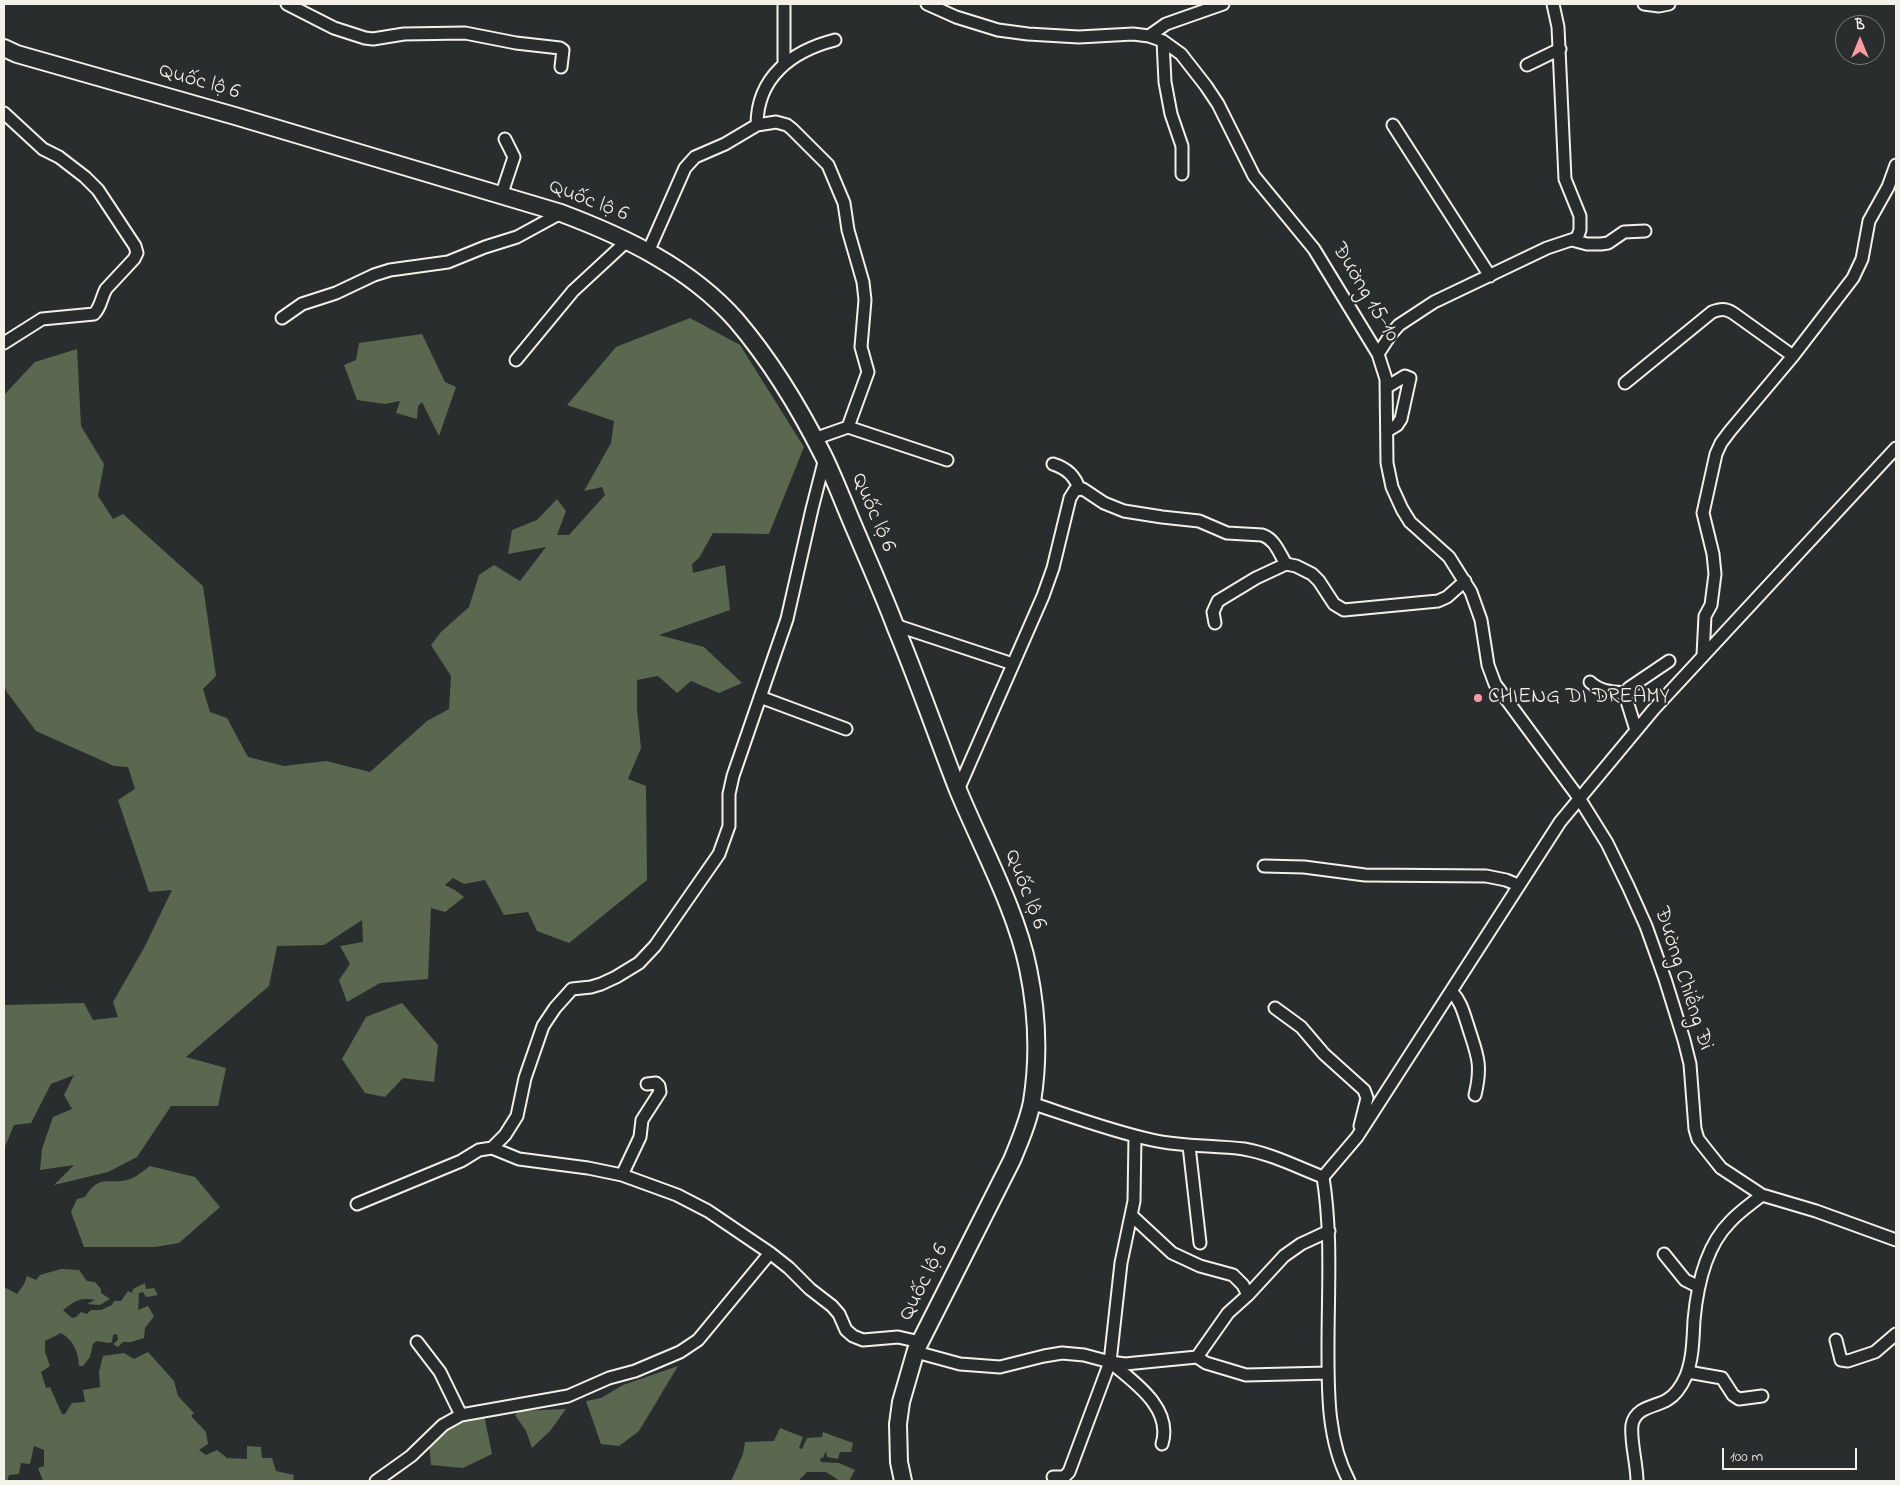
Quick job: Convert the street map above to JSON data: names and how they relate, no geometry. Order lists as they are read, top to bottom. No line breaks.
{"streets":{"highway":["Quốc lộ 6"],"street":["Đường 15-10","Đường Chiềng Đi"]},"crossings":[["Đường 15-10","Đường Chiềng Đi"]],"places":["CHIENG DI DREAMY"],"scale_bar":"100 m","north":"top"}
